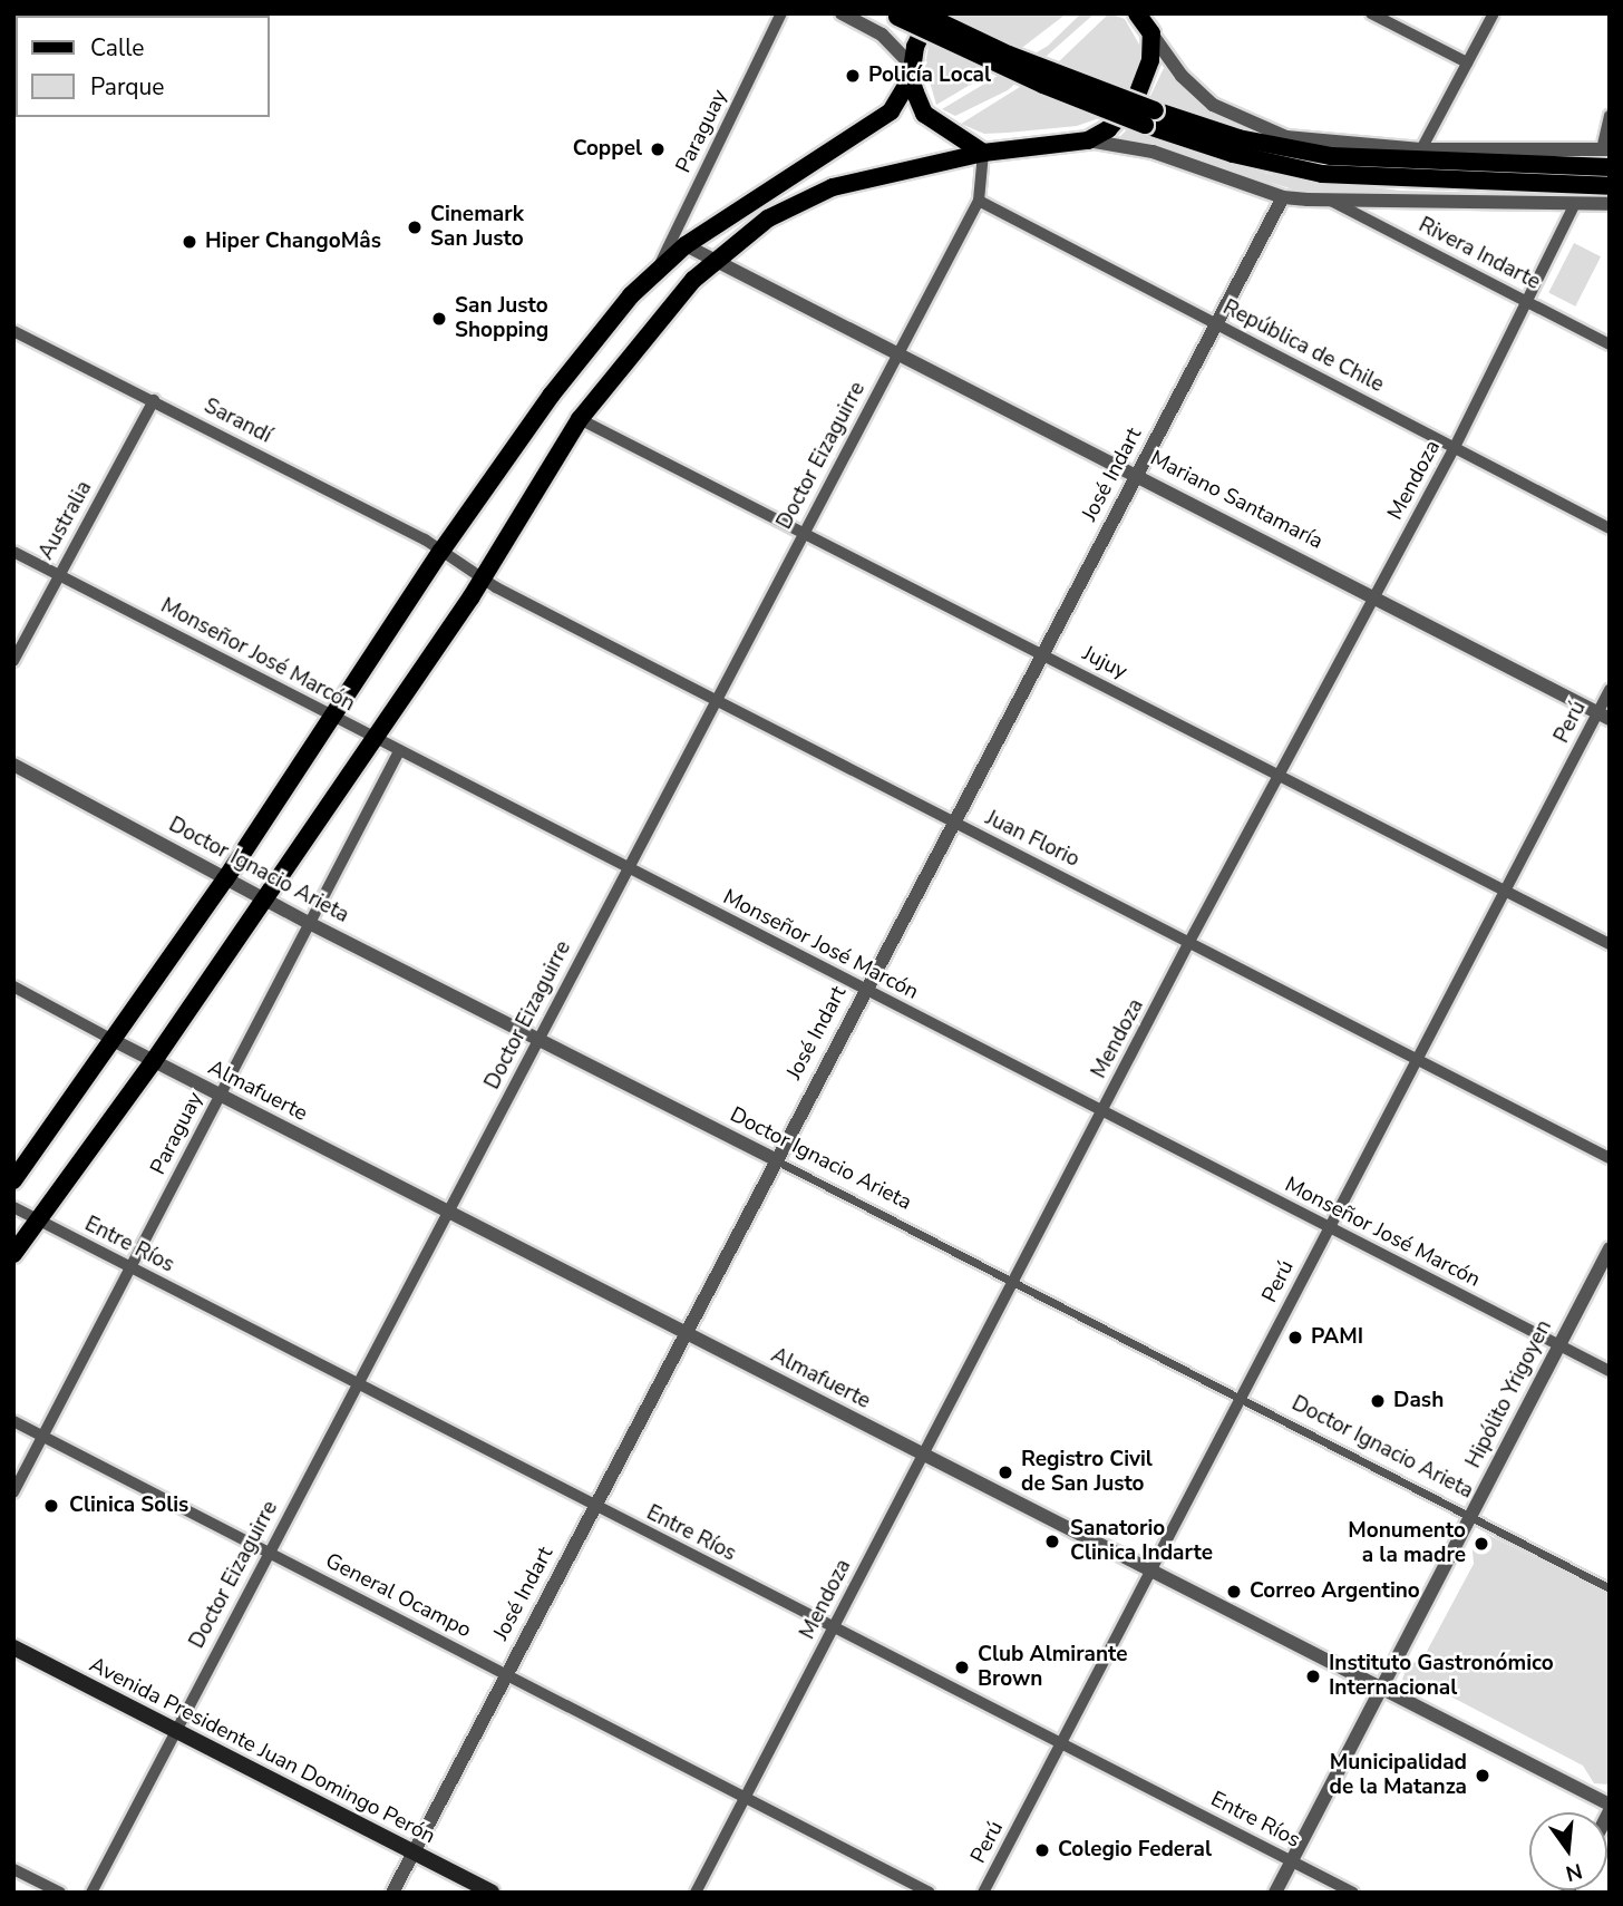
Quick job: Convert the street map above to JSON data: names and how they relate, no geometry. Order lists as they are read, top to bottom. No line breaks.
{"streets":{"main road":["Avenida Presidente Juan Domingo Perón"],"street":["Paraguay","Rivera Indarte","República de Chile","Sarandí","Doctor Eizaguirre","José Indart","Mendoza","Mariano Santamaría","Australia","Monseñor José Marcón","Jujuy","Perú","Juan Florio","Doctor Ignacio Arieta","Almafuerte","Entre Ríos","Hipólito Yrigoyen","General Ocampo"]},"crossings":[["Paraguay","Monseñor José Marcón"],["Paraguay","Doctor Ignacio Arieta"],["Paraguay","Almafuerte"],["Paraguay","Entre Ríos"],["Paraguay","General Ocampo"],["Rivera Indarte","Mendoza"],["República de Chile","Doctor Eizaguirre"],["República de Chile","José Indart"],["República de Chile","Mendoza"],["Sarandí","Australia"],["Sarandí","Juan Florio"],["Doctor Eizaguirre","Mariano Santamaría"],["Doctor Eizaguirre","Monseñor José Marcón"],["Doctor Eizaguirre","Jujuy"],["Doctor Eizaguirre","Juan Florio"],["Doctor Eizaguirre","Doctor Ignacio Arieta"],["Doctor Eizaguirre","Almafuerte"],["Doctor Eizaguirre","Entre Ríos"],["Doctor Eizaguirre","General Ocampo"],["Doctor Eizaguirre","Avenida Presidente Juan Domingo Perón"],["José Indart","Mariano Santamaría"],["José Indart","Monseñor José Marcón"],["José Indart","Jujuy"],["José Indart","Juan Florio"],["José Indart","Doctor Ignacio Arieta"],["José Indart","Almafuerte"],["José Indart","Entre Ríos"],["José Indart","General Ocampo"],["José Indart","Avenida Presidente Juan Domingo Perón"],["Mendoza","Mariano Santamaría"],["Mendoza","Monseñor José Marcón"],["Mendoza","Jujuy"],["Mendoza","Juan Florio"],["Mendoza","Doctor Ignacio Arieta"],["Mendoza","Almafuerte"],["Mendoza","Entre Ríos"],["Mendoza","General Ocampo"],["Mariano Santamaría","Perú"],["Australia","Monseñor José Marcón"],["Monseñor José Marcón","Perú"],["Monseñor José Marcón","Hipólito Yrigoyen"],["Jujuy","Perú"],["Perú","Juan Florio"],["Perú","Doctor Ignacio Arieta"],["Perú","Almafuerte"],["Perú","Entre Ríos"],["Doctor Ignacio Arieta","Hipólito Yrigoyen"],["Almafuerte","Hipólito Yrigoyen"],["Entre Ríos","Hipólito Yrigoyen"]],"places":["Policía Local","Coppel","Cinemark San Justo","Hiper ChangoMâs","San Justo Shopping","PAMI","Dash","Registro Civil de San Justo","Clinica Solis","Sanatorio Clinica Indarte","Monumento a la madre","Correo Argentino","Club Almirante Brown","Instituto Gastronómico Internacional","Municipalidad de la Matanza","Colegio Federal"],"legend":["Calle","Parque"],"north":"bottom"}
